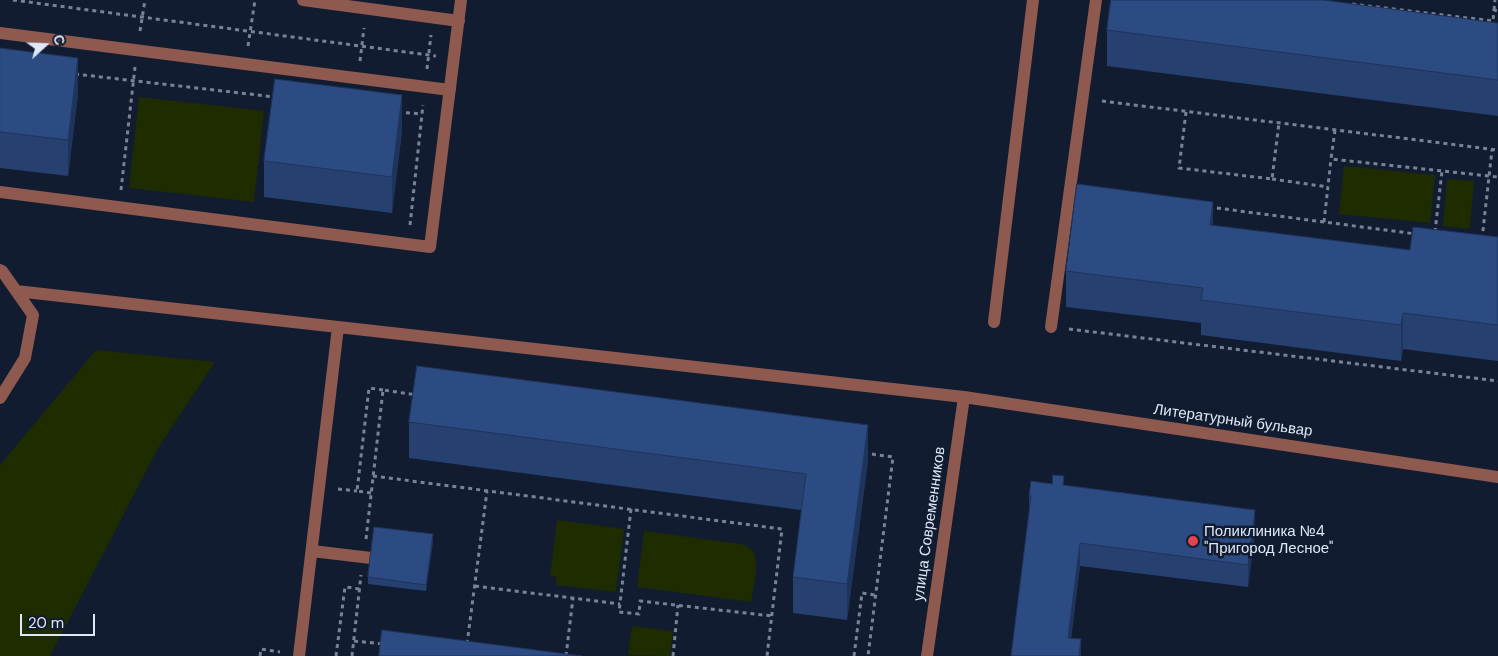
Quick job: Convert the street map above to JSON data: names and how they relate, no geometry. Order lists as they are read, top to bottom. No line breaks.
{"streets":{"street":["Литературный бульвар","улица Современников"]},"crossings":[["Литературный бульвар","улица Современников"]],"places":["Поликлиника №4 \"Пригород Лесное\""],"scale_bar":"20 m","north":"right"}
